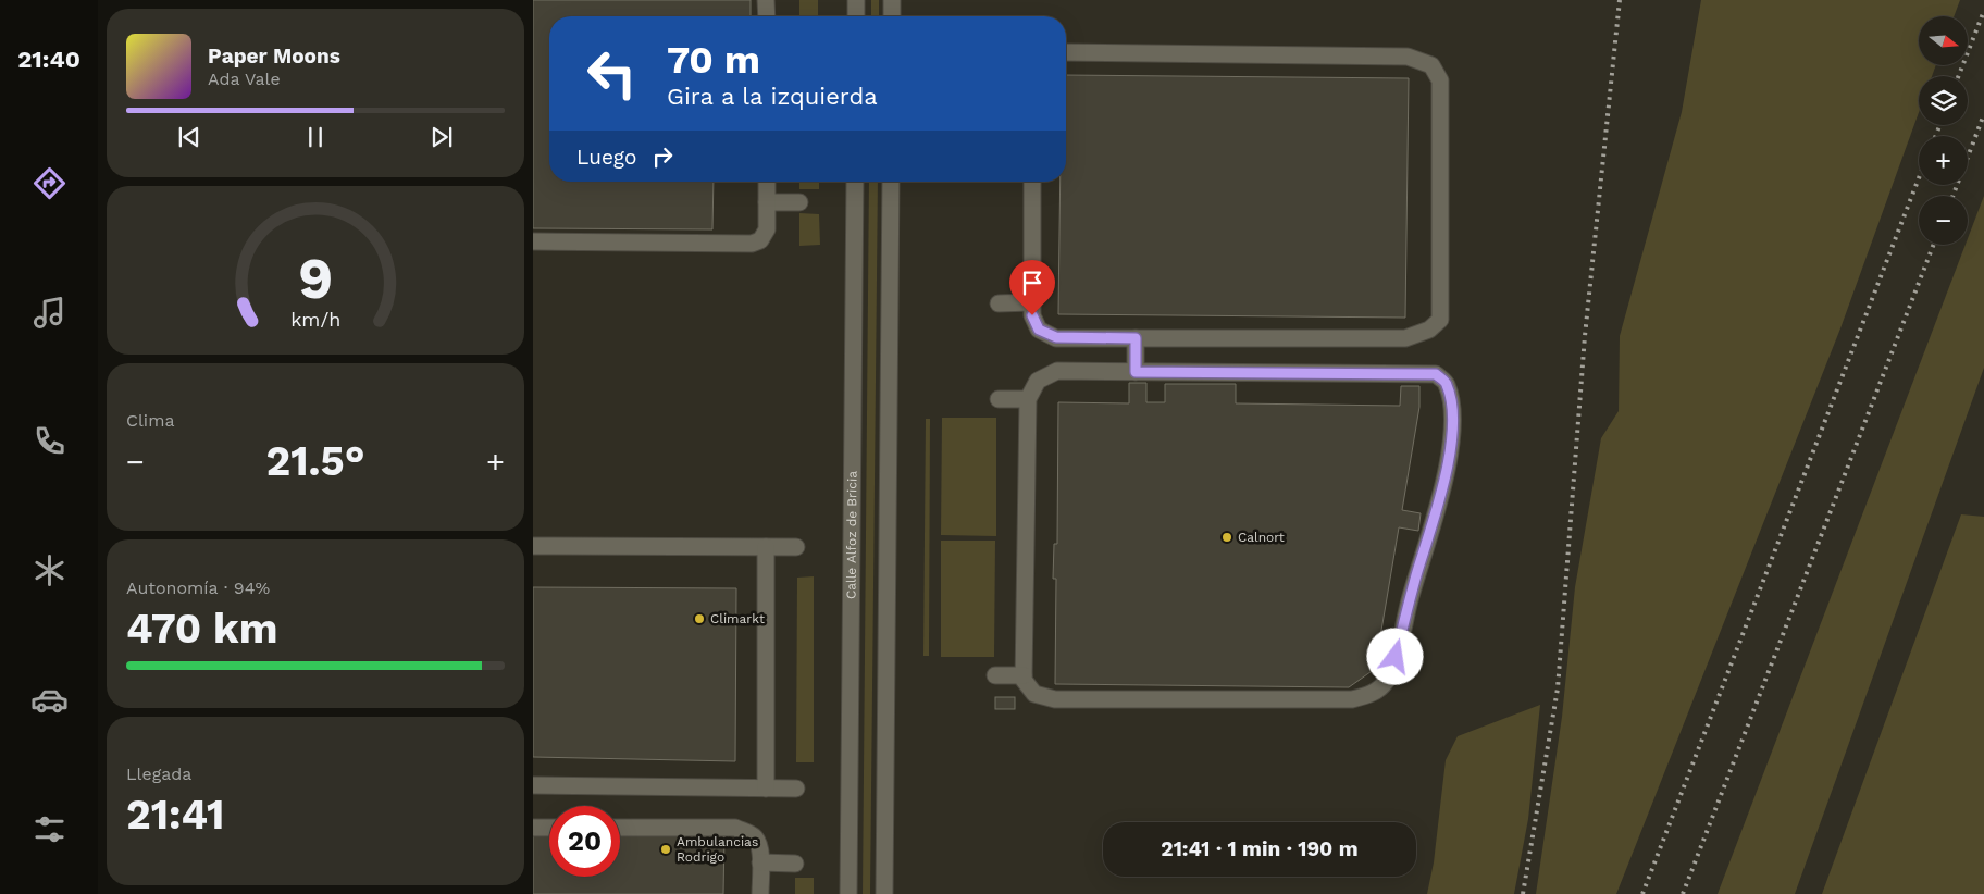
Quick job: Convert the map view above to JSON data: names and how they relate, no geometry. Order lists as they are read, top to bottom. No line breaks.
{"streets":{"street":["Calle Alfoz de Bricia"]},"places":["Calnort","Climarkt","Ambulancias Rodrigo"],"north":"right","page":{"tabs":"21:40","map_buttons":["+","−"],"turn":["70 m","Gira a la izquierda"],"song":["Paper Moons","Ada Vale"],"then":"Luego","tile":["Clima",["Autonomía · 94%","470 km"],["Llegada","21:41"]],"heat":["−","21.5°","+"],"limit":"20","trip":"21:41 · 1 min · 190 m","gauge":["9","km/h"]}}
